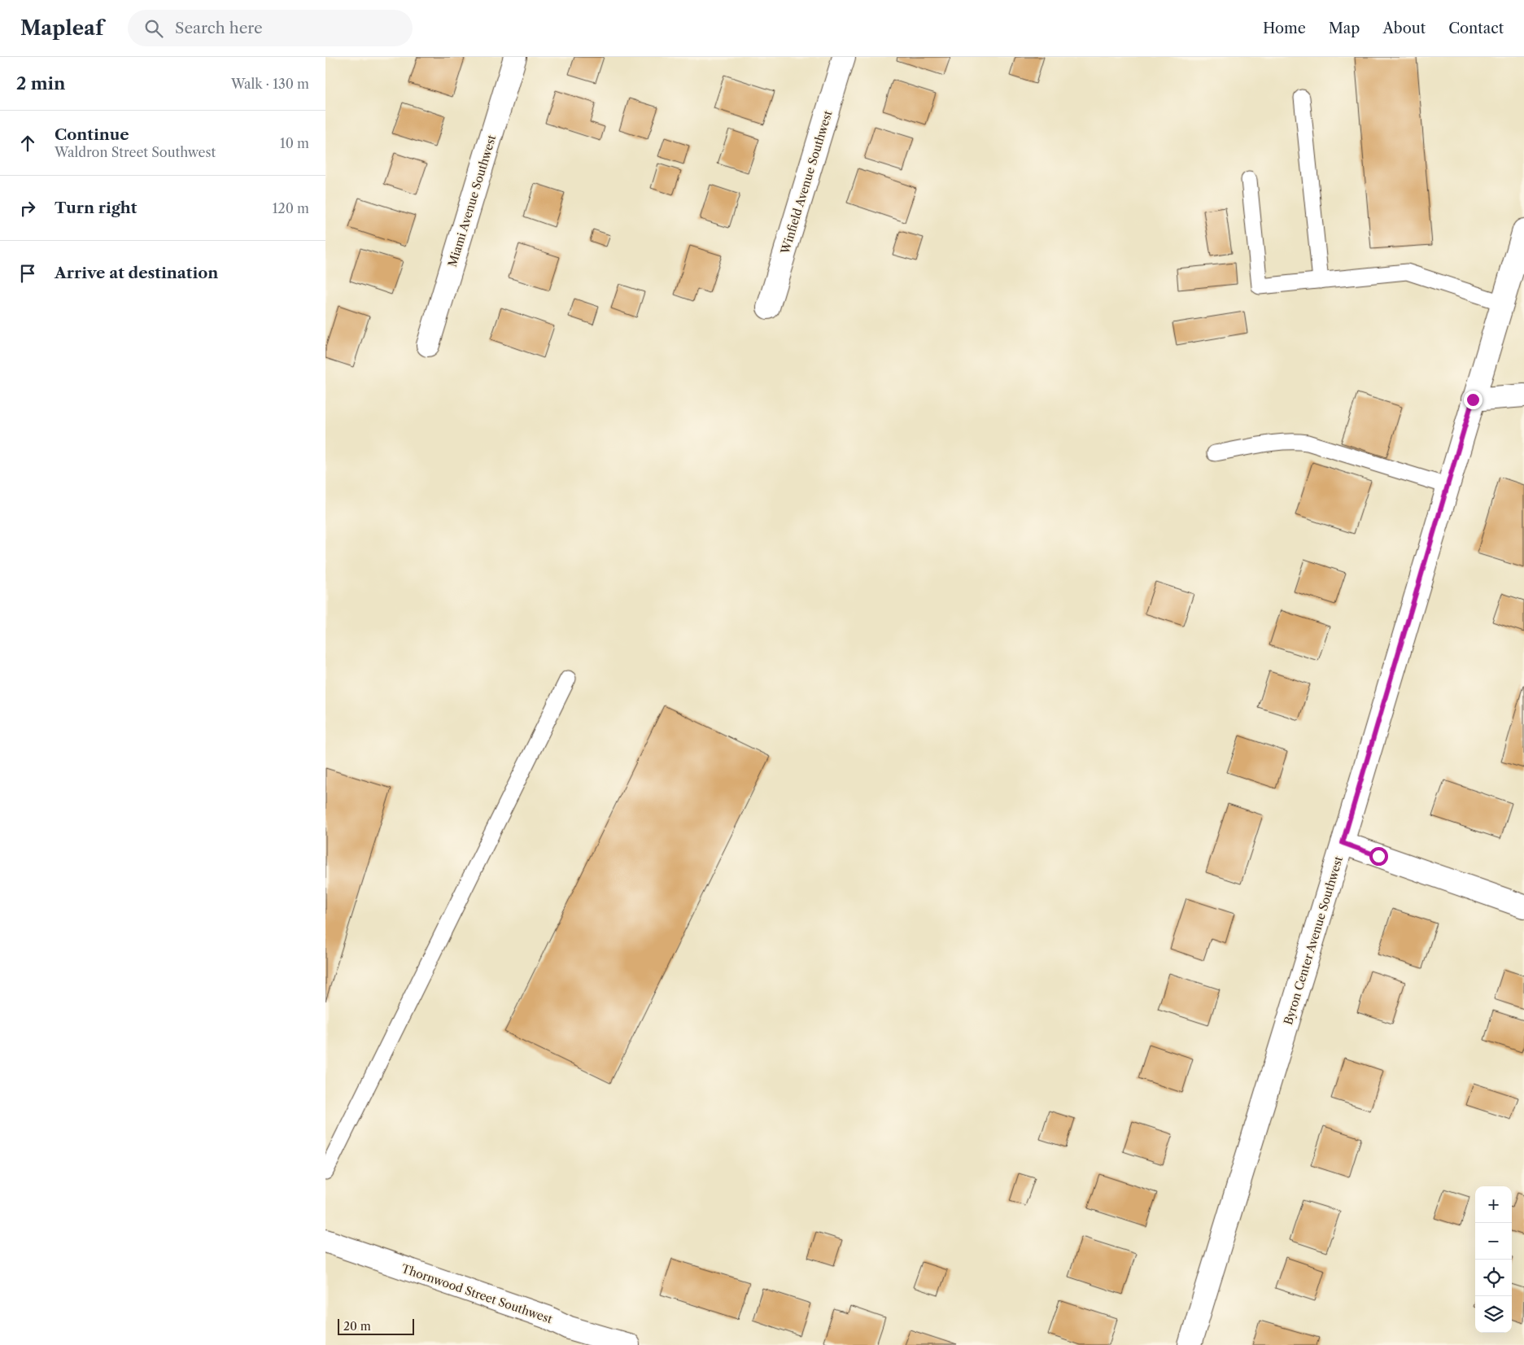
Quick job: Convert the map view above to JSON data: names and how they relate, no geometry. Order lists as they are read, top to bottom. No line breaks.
{"streets":{"main road":["Winfield Avenue Southwest","Miami Avenue Southwest","Byron Center Avenue Southwest","Thornwood Street Southwest"]},"scale_bar":"20 m","page":{"header":"Mapleaf","search":"Search here","nav":["Home","Map","About","Contact"],"heading":["2 min","Walk · 130 m"],"list":[["Continue","Waldron Street Southwest","10 m"],["Turn right","120 m"],"Arrive at destination"],"map_buttons":["+","−"],"scale":"20 m"}}
